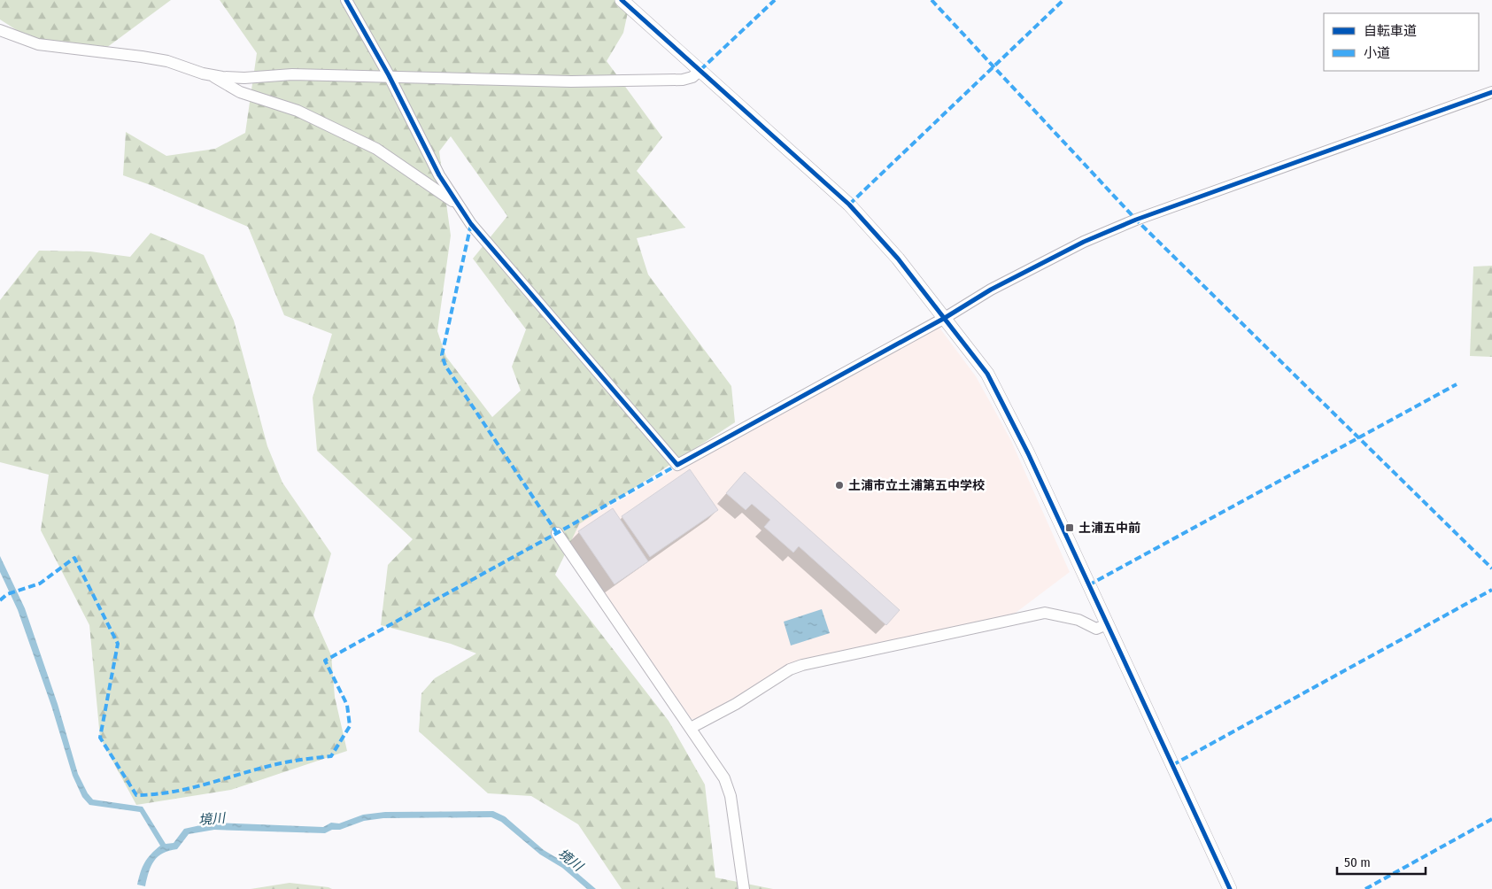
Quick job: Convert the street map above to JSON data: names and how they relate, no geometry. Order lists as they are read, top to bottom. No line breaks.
{"water":["境川"],"places":{"other":["土浦市立土浦第五中学校"],"transit":["土浦五中前"]},"legend":["自転車道","小道"],"scale_bar":"50 m"}
